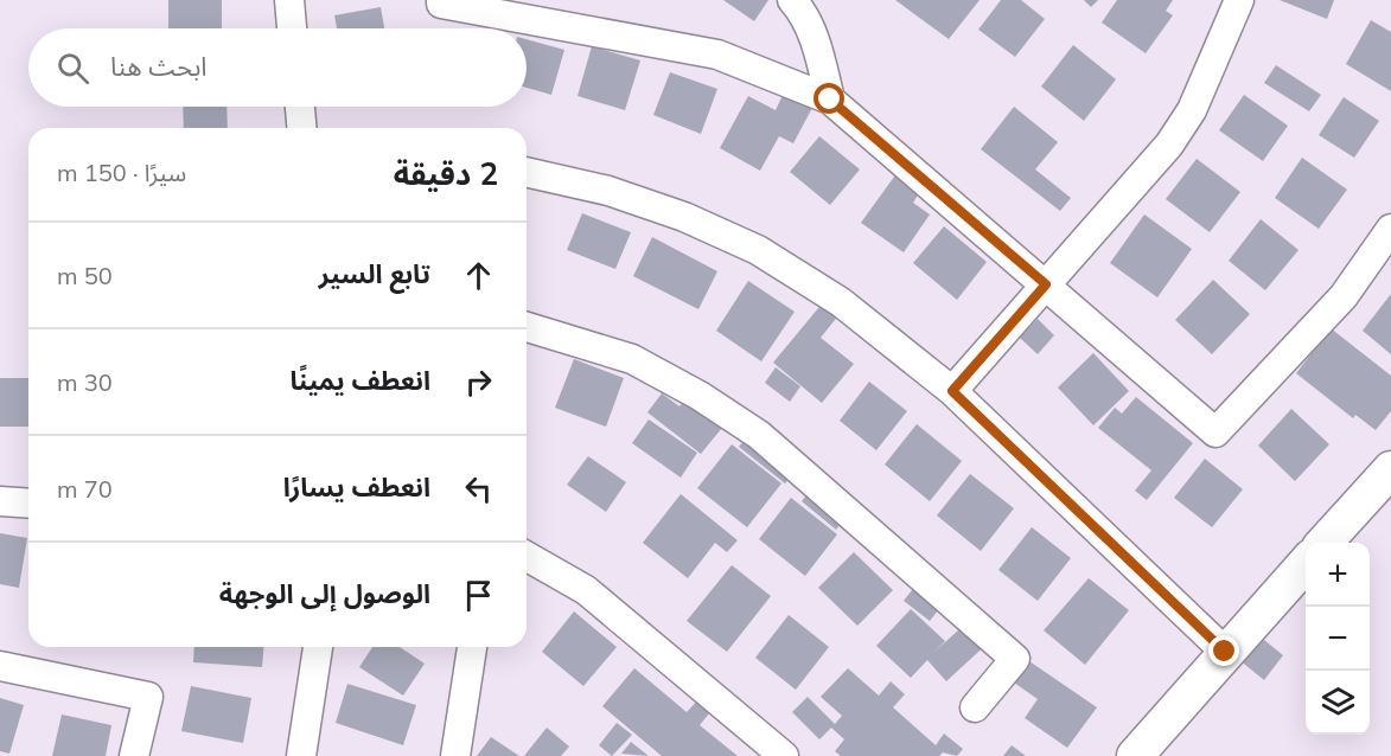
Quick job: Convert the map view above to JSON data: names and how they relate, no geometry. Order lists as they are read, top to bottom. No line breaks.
{"page":{"search":"ابحث هنا","heading":["2 دقيقة","سيرًا · 150 m"],"list":[["تابع السير","50 m"],["انعطف يمينًا","30 m"],["انعطف يسارًا","70 m"],"الوصول إلى الوجهة"],"map_buttons":["+","−"]}}
